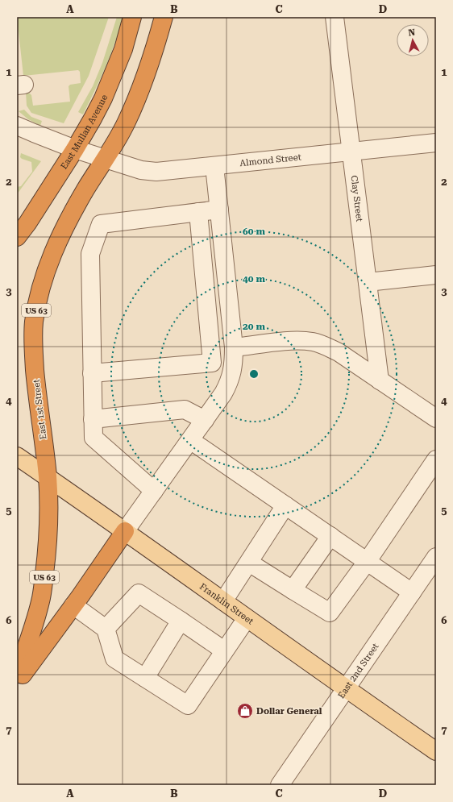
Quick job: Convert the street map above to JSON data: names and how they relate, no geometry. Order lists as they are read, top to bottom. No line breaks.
{"streets":{"highway":["East Mullan Avenue","US 63","East 1st Street"],"main road":["Franklin Street"],"street":["Almond Street","Clay Street","East 2nd Street"]},"crossings":[["East Mullan Avenue","Almond Street"],["Almond Street","Clay Street"],["Almond Street","US 63"],["Almond Street","East 1st Street"],["US 63","East 1st Street"],["East 1st Street","Franklin Street"],["Franklin Street","East 2nd Street"]],"places":{"shop":["Dollar General"]},"north":"top","grid":{"columns":["A","B","C","D"],"rows":["1","2","3","4","5","6","7"]},"rings":["60 m","40 m","20 m"]}
